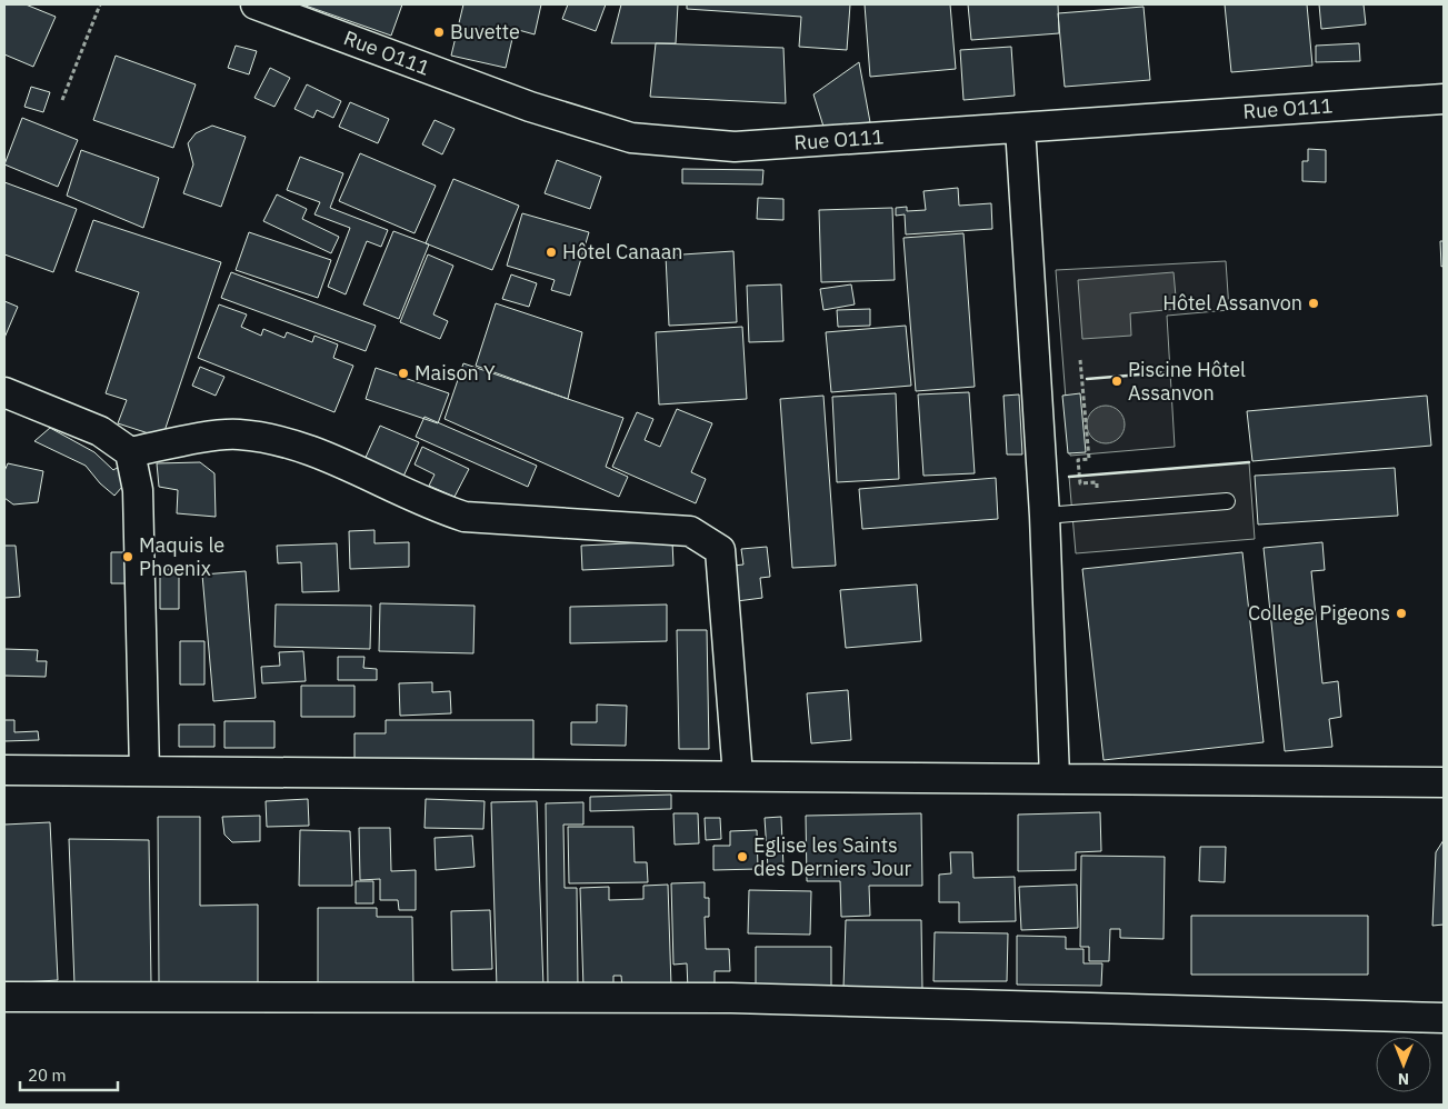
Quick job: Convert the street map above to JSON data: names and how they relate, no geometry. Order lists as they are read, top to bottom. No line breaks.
{"streets":{"street":["Rue O111"]},"places":["Buvette","Hôtel Canaan","Hôtel Assanvon","Maison Y","Piscine Hôtel Assanvon","Maquis le Phoenix","College Pigeons","Eglise les Saints des Derniers Jour"],"scale_bar":"20 m","north":"bottom"}
